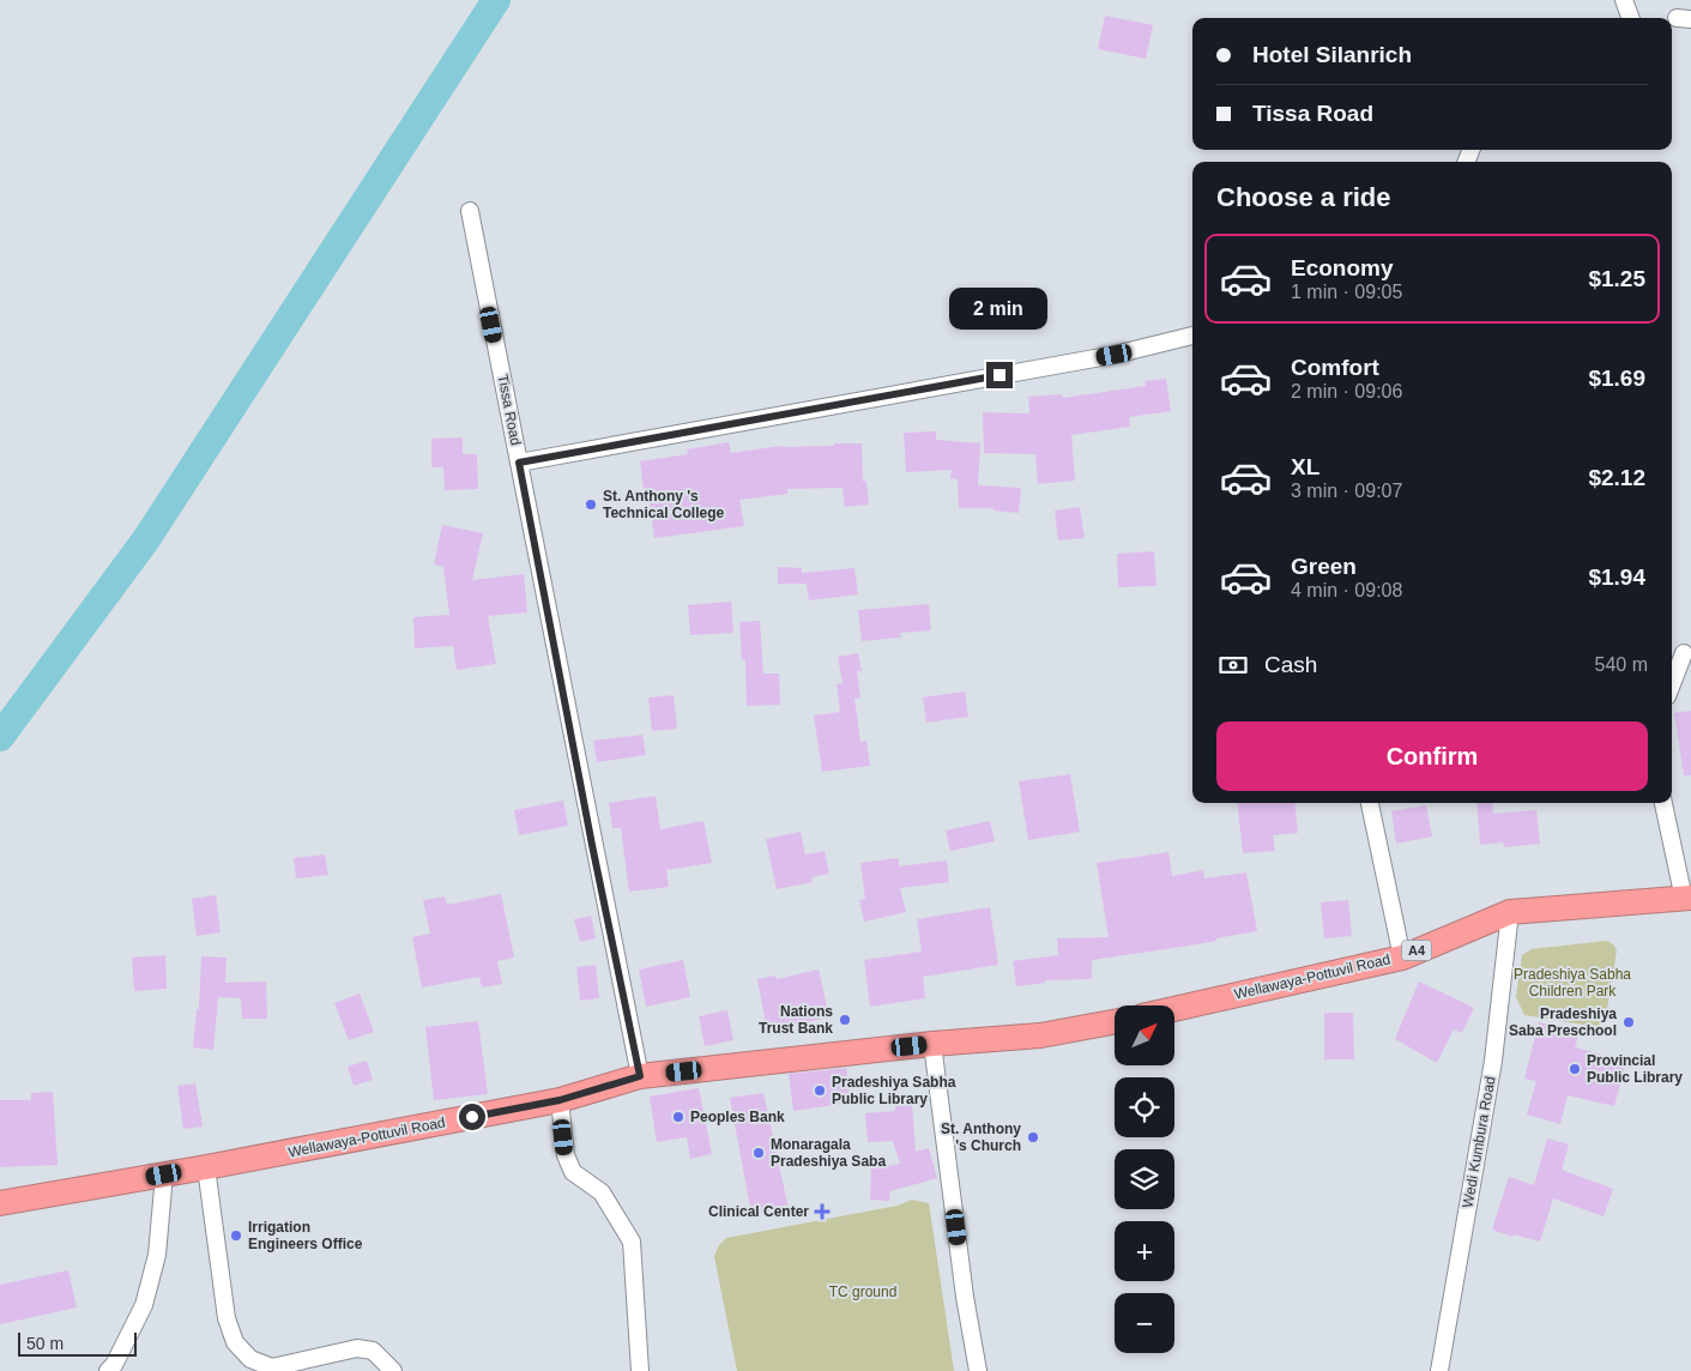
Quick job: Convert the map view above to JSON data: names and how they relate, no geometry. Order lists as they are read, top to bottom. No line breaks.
{"streets":{"highway":["A4","Wellawaya-Pottuvil Road"],"street":["Tissa Road","Wedi Kumbura Road"]},"crossings":[["Wellawaya-Pottuvil Road","Wedi Kumbura Road"]],"parks":["Pradeshiya Sabha Children Park","TC ground"],"places":{"other":["St. Anthony 's Technical College","Nations Trust Bank","Pradeshiya Saba Preschool","Provincial Public Library","Pradeshiya Sabha Public Library","Peoples Bank","St. Anthony 's Church","Monaragala Pradeshiya Saba","Irrigation Engineers Office"],"health":["Clinical Center"]},"scale_bar":"50 m","north":"top right","page":{"banner":["Hotel Silanrich","Tissa Road"],"heading":"Choose a ride","list":[{"name":"Economy","note":"1 min · 09:05","value":"$1.25"},{"name":"Comfort","note":"2 min · 09:06","value":"$1.69"},{"name":"XL","note":"3 min · 09:07","value":"$2.12"},{"name":"Green","note":"4 min · 09:08","value":"$1.94"}],"bubble":"2 min","pay":["Cash","540 m"],"buttons":"Confirm","map_buttons":["+","−"],"scale":"50 m"}}
